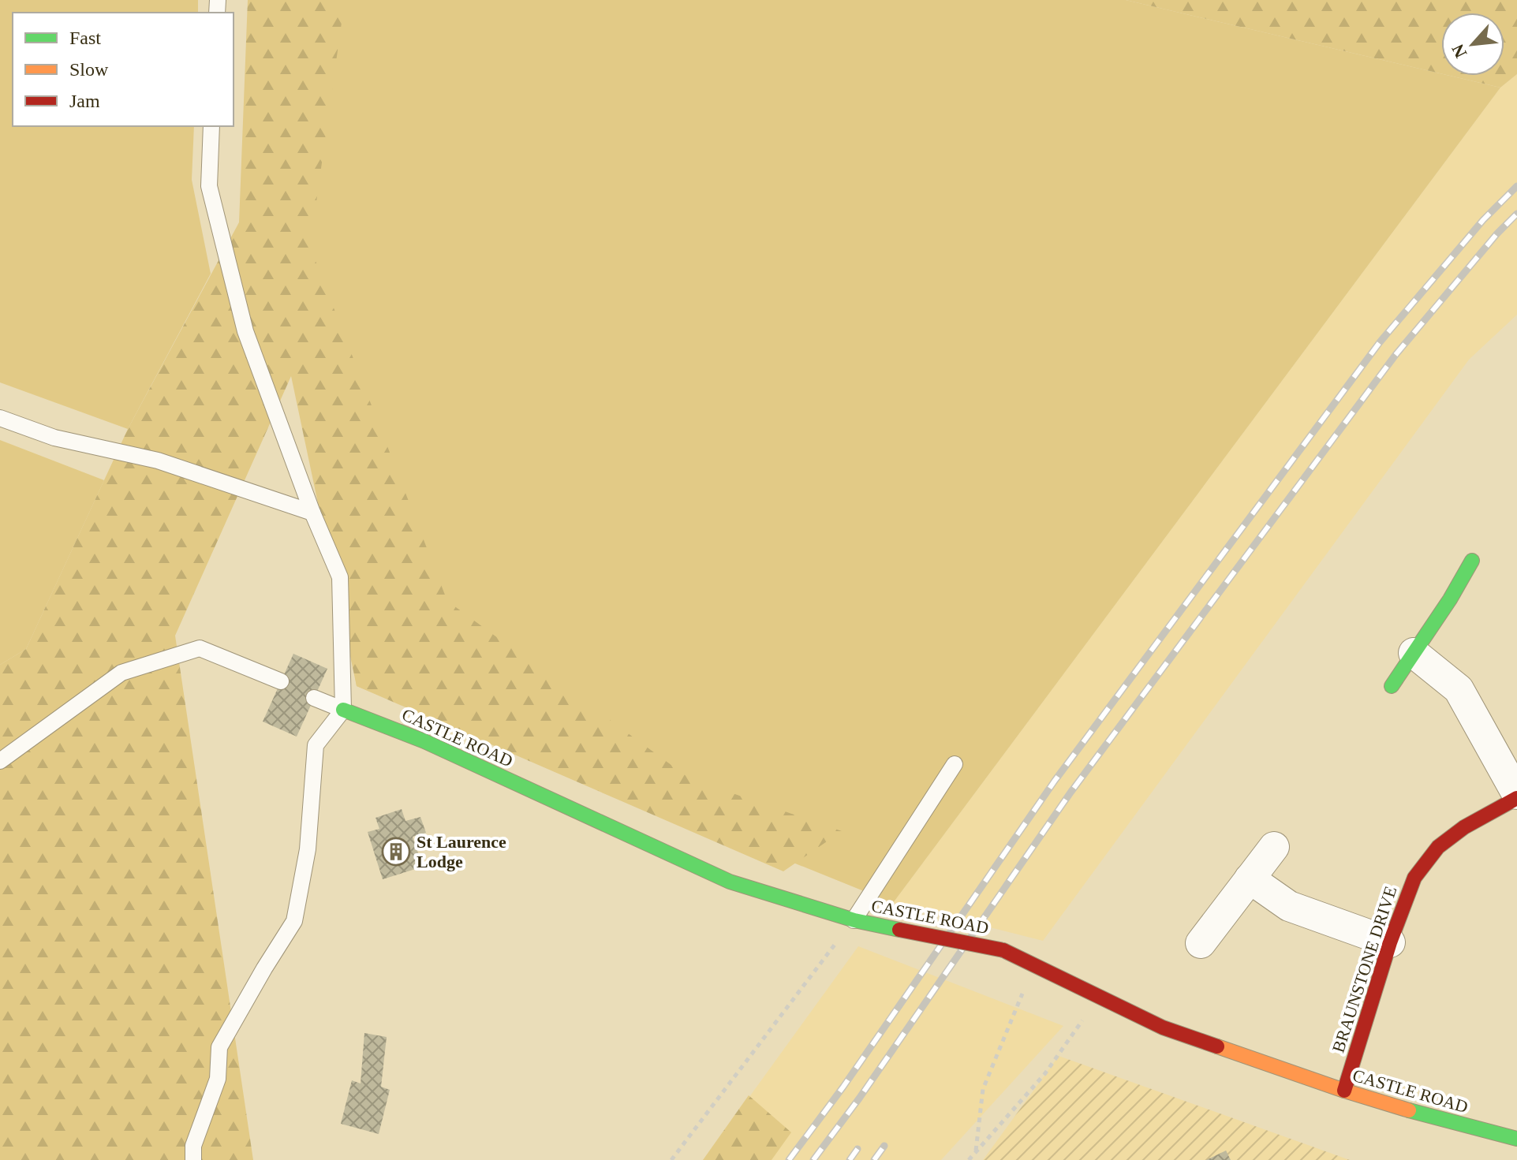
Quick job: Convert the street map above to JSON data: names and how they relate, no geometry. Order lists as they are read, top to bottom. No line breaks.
{"streets":{"street":["CASTLE ROAD","BRAUNSTONE DRIVE"]},"crossings":[["CASTLE ROAD","BRAUNSTONE DRIVE"]],"places":{"building":["St Laurence Lodge"]},"legend":["Fast","Slow","Jam"],"north":"bottom left"}
